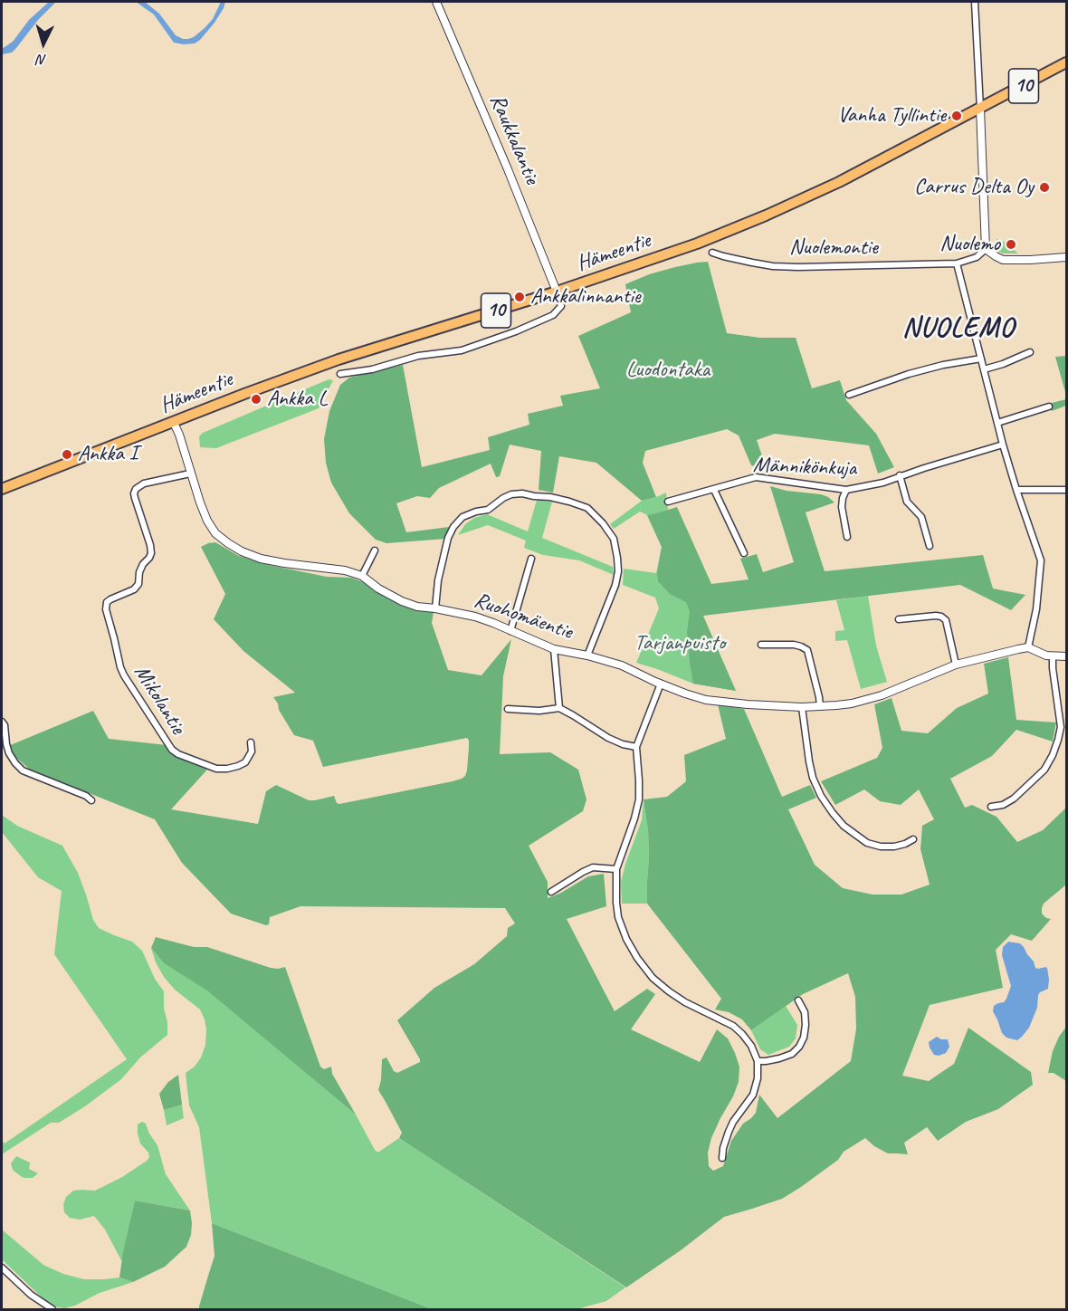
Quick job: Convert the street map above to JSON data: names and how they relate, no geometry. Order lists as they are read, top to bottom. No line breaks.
{"streets":{"highway":["10","Hämeentie"],"street":["Raukkalantie","Nuolemontie","Männikönkuja","Ruohomäentie","Mikolantie"]},"crossings":[["Raukkalantie","Hämeentie"],["Hämeentie","Ruohomäentie"],["Ruohomäentie","Mikolantie"]],"districts":["NUOLEMO"],"parks":["Luodontaka","Tarjanpuisto"],"places":["Vanha Tyllintie","Carrus Delta Oy","Nuolemo","Ankkalinnantie","Ankka L","Ankka I"],"north":"bottom"}
